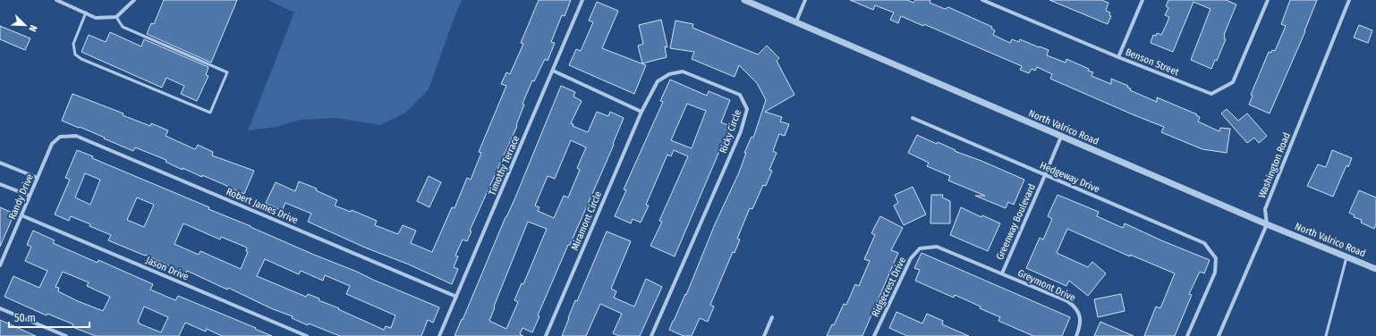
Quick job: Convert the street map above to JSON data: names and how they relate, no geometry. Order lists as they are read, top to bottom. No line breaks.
{"streets":{"street":["Benson Street","North Valrico Road","Ricky Circle","Timothy Terrace","Washington Road","Hedgeway Drive","Randy Drive","Robert James Drive","Miramont Circle","Greenway Boulevard","Jason Drive","Greymont Drive","Ridgecrest Drive"]},"crossings":[["North Valrico Road","Washington Road"],["North Valrico Road","Greenway Boulevard"],["Ricky Circle","Miramont Circle"],["Timothy Terrace","Robert James Drive"],["Hedgeway Drive","Greenway Boulevard"],["Randy Drive","Robert James Drive"],["Randy Drive","Jason Drive"],["Greenway Boulevard","Greymont Drive"],["Greenway Boulevard","Ridgecrest Drive"],["Greymont Drive","Ridgecrest Drive"]],"scale_bar":"50 m","north":"bottom right"}
